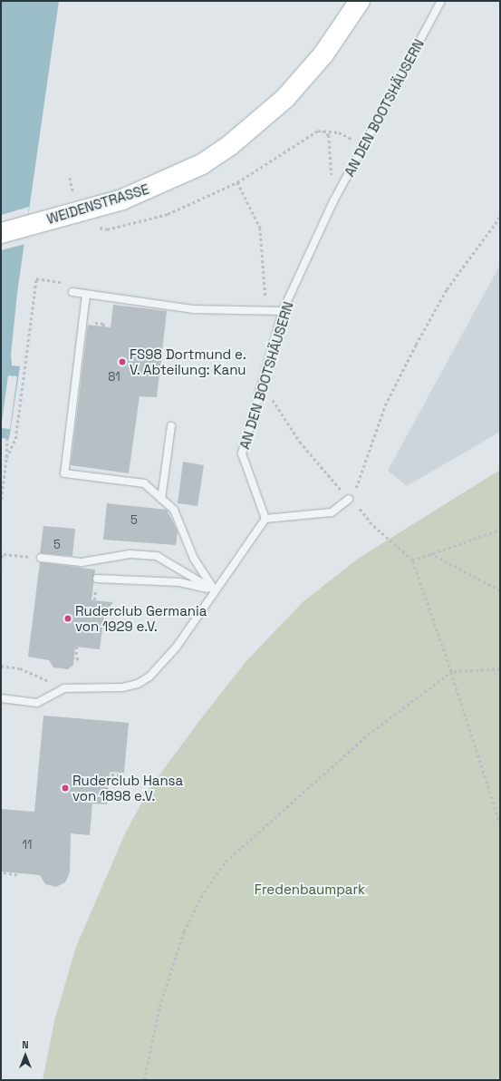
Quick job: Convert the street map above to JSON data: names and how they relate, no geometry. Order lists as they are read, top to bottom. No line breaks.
{"streets":{"street":["WEIDENSTRASSE"],"lane":["AN DEN BOOTSHÄUSERN"]},"parks":["Fredenbaumpark"],"places":["FS98 Dortmund e. V. Abteilung: Kanu","Ruderclub Germania von 1929 e.V.","Ruderclub Hansa von 1898 e.V."],"house_numbers":["81","5","5","11"],"north":"top"}
